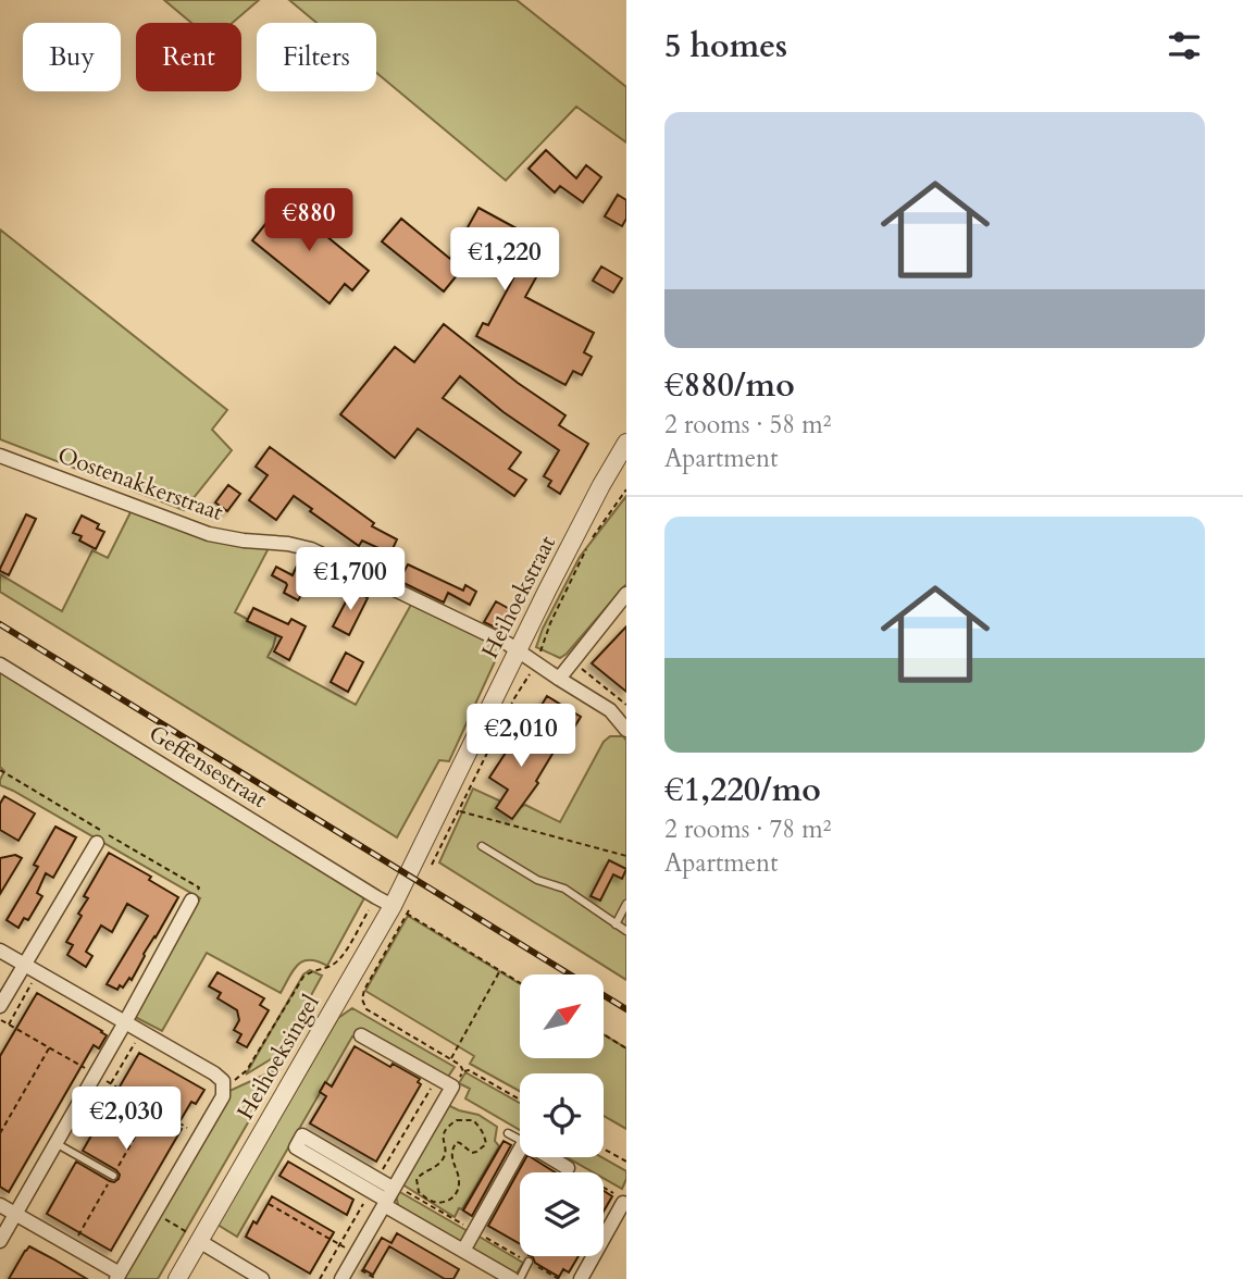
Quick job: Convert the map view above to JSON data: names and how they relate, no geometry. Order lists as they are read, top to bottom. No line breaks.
{"streets":{"street":["Oostenakkerstraat","Heihoekstraat","Geffensestraat","Heihoeksingel"]},"crossings":[["Oostenakkerstraat","Heihoekstraat"],["Heihoekstraat","Heihoeksingel"],["Geffensestraat","Heihoeksingel"]],"north":"top right","page":{"heading":"5 homes","chip":["Buy","Rent","Filters"],"list":[{"name":"€880/mo","note":"2 rooms · 58 m² · Apartment"},{"name":"€1,220/mo","note":"2 rooms · 78 m² · Apartment"}],"price":["€880","€1,220","€1,700","€2,010","€2,030"]}}
